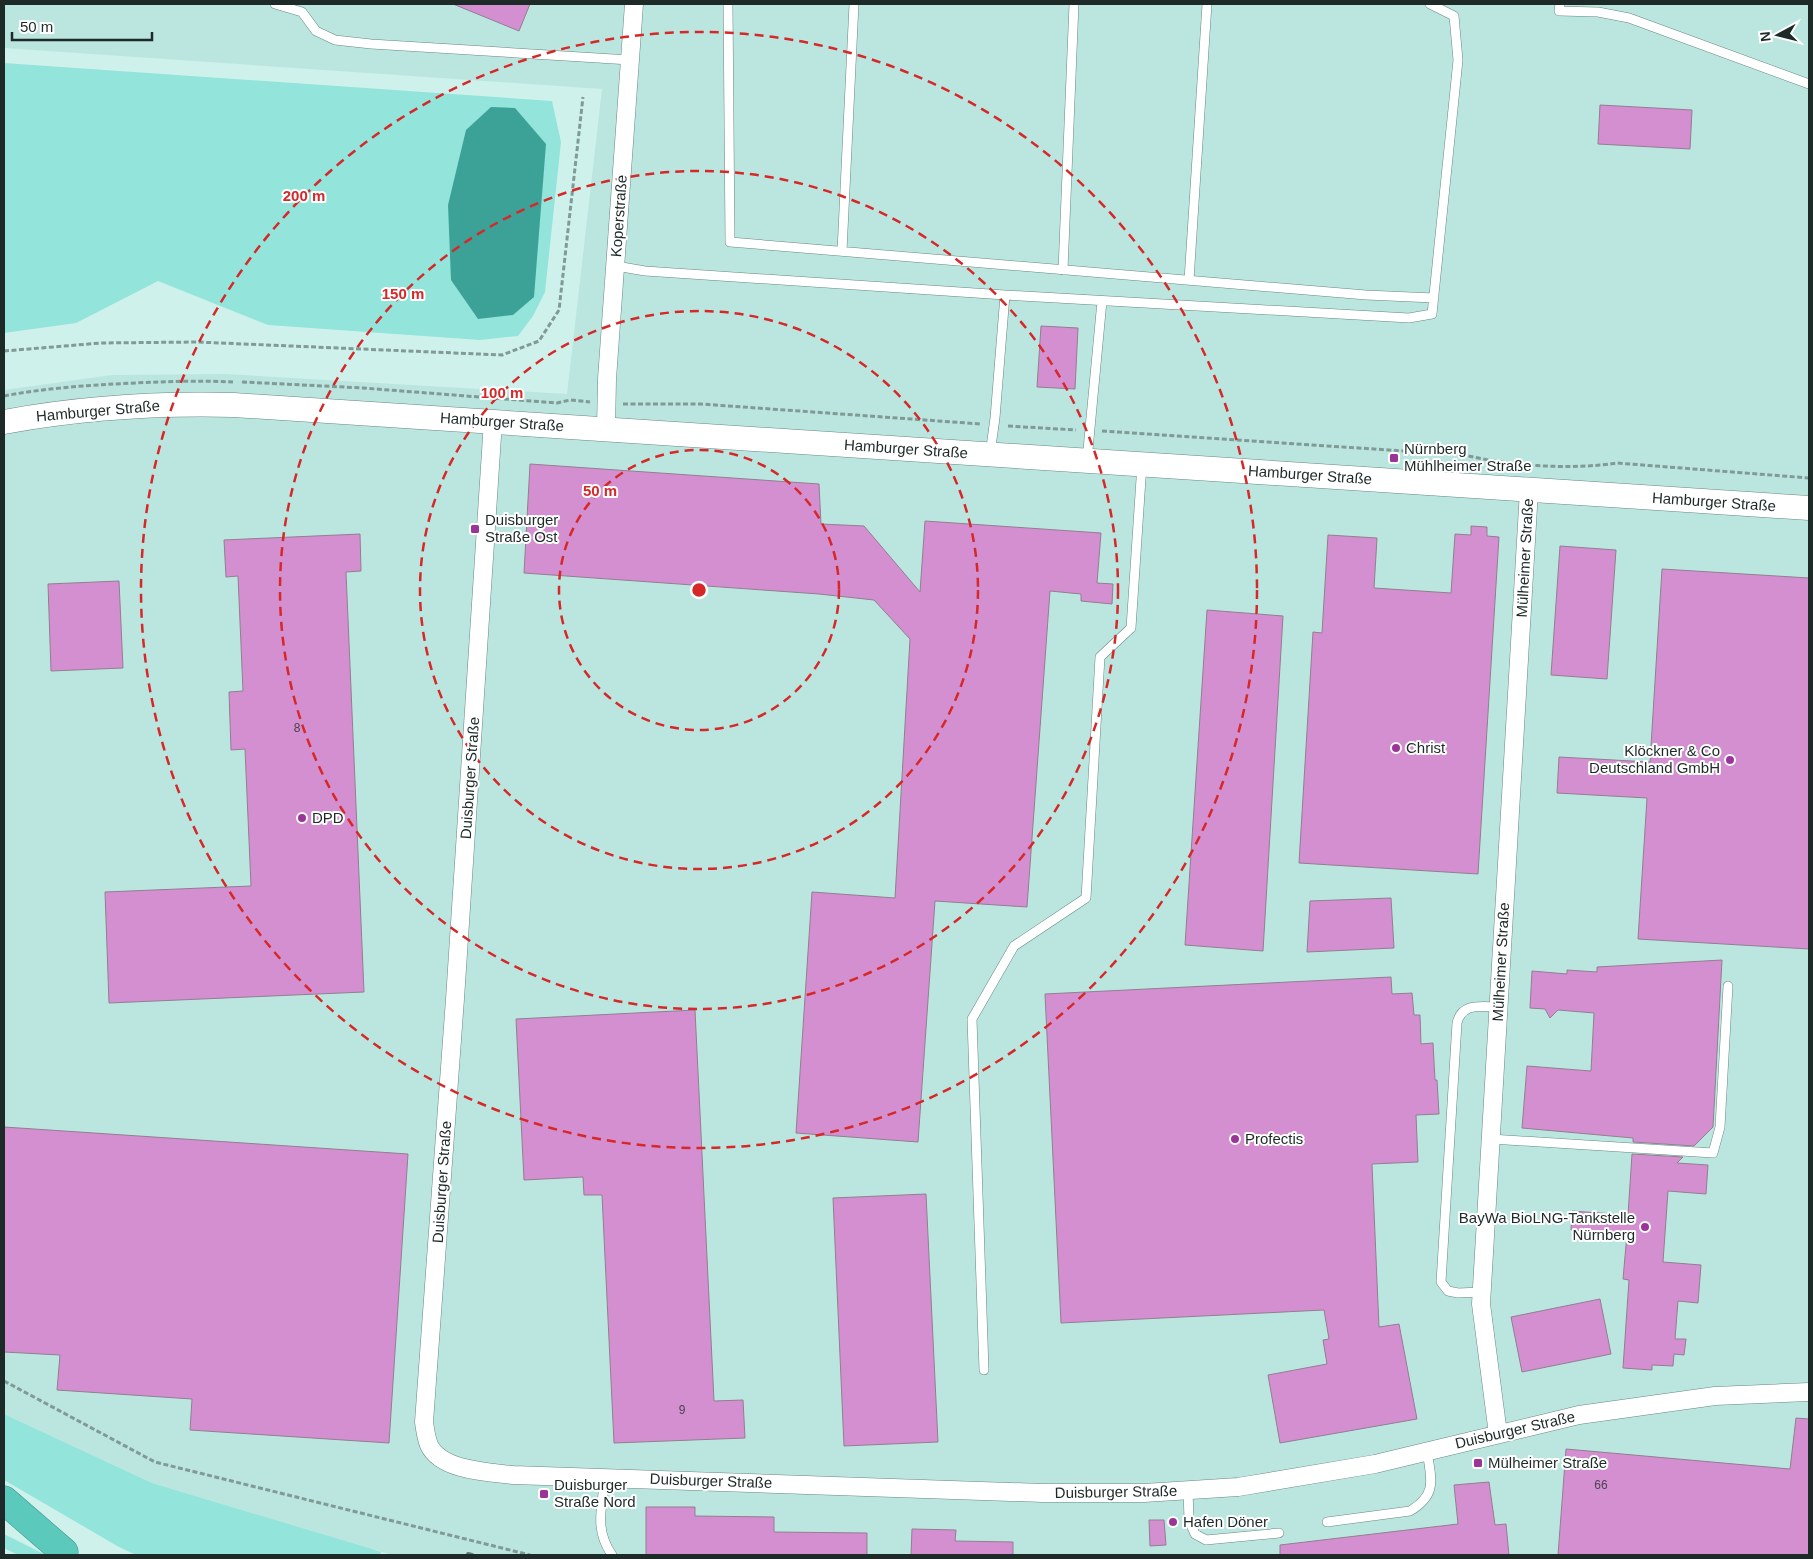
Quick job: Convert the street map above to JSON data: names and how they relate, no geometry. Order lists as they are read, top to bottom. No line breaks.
{"streets":{"street":["Koperstraße","Hamburger Straße","Mülheimer Straße","Duisburger Straße"]},"crossings":[["Koperstraße","Hamburger Straße"],["Hamburger Straße","Mülheimer Straße"],["Hamburger Straße","Duisburger Straße"],["Mülheimer Straße","Duisburger Straße"]],"places":{"transit":["Nürnberg Mühlheimer Straße","Duisburger Straße Ost","Mülheimer Straße","Duisburger Straße Nord"],"other":["Christ","Klöckner & Co Deutschland GmbH","DPD","Profectis","BayWa BioLNG-Tankstelle Nürnberg","Hafen Döner"]},"house_numbers":["8","9","66"],"scale_bar":"50 m","north":"left","rings":["200 m","150 m","100 m","50 m"]}
